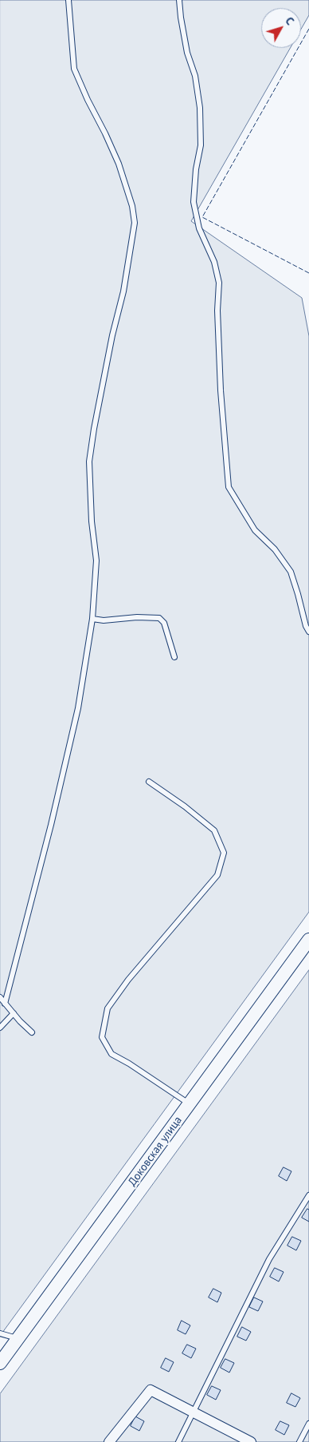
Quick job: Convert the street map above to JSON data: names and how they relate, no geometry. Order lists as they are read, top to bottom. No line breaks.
{"streets":{"street":["Доковская улица"]},"north":"top right"}
